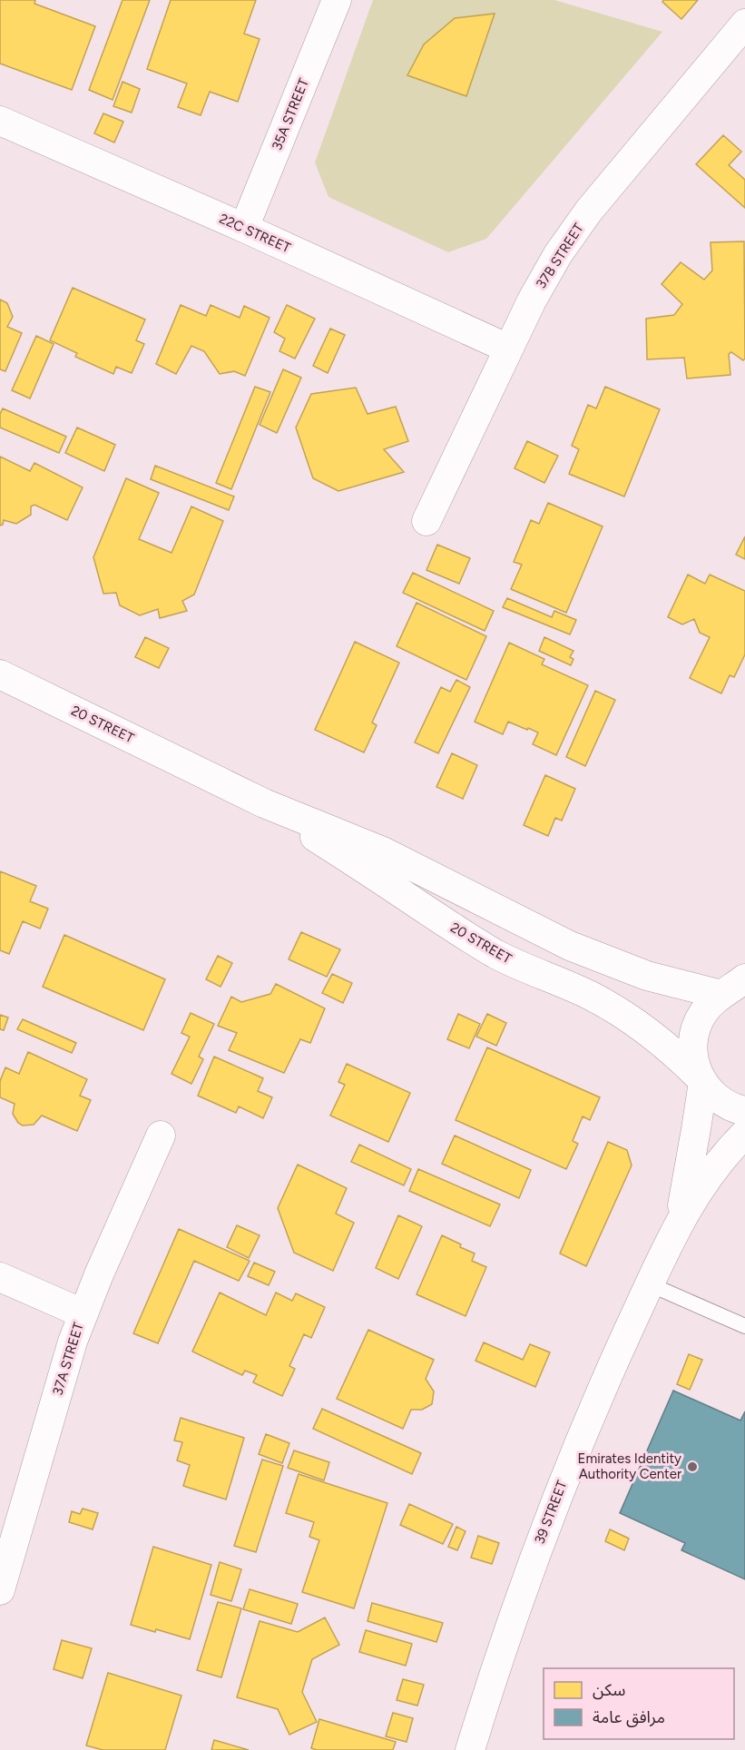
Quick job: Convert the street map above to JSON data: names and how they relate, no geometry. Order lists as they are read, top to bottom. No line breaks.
{"streets":{"street":["35A STREET","22C STREET","37B STREET","20 STREET","37A STREET","39 STREET"]},"crossings":[["35A STREET","22C STREET"],["22C STREET","37B STREET"],["20 STREET","39 STREET"]],"places":["Emirates Identity Authority Center"],"legend":["سكن","مرافق عامة"]}
